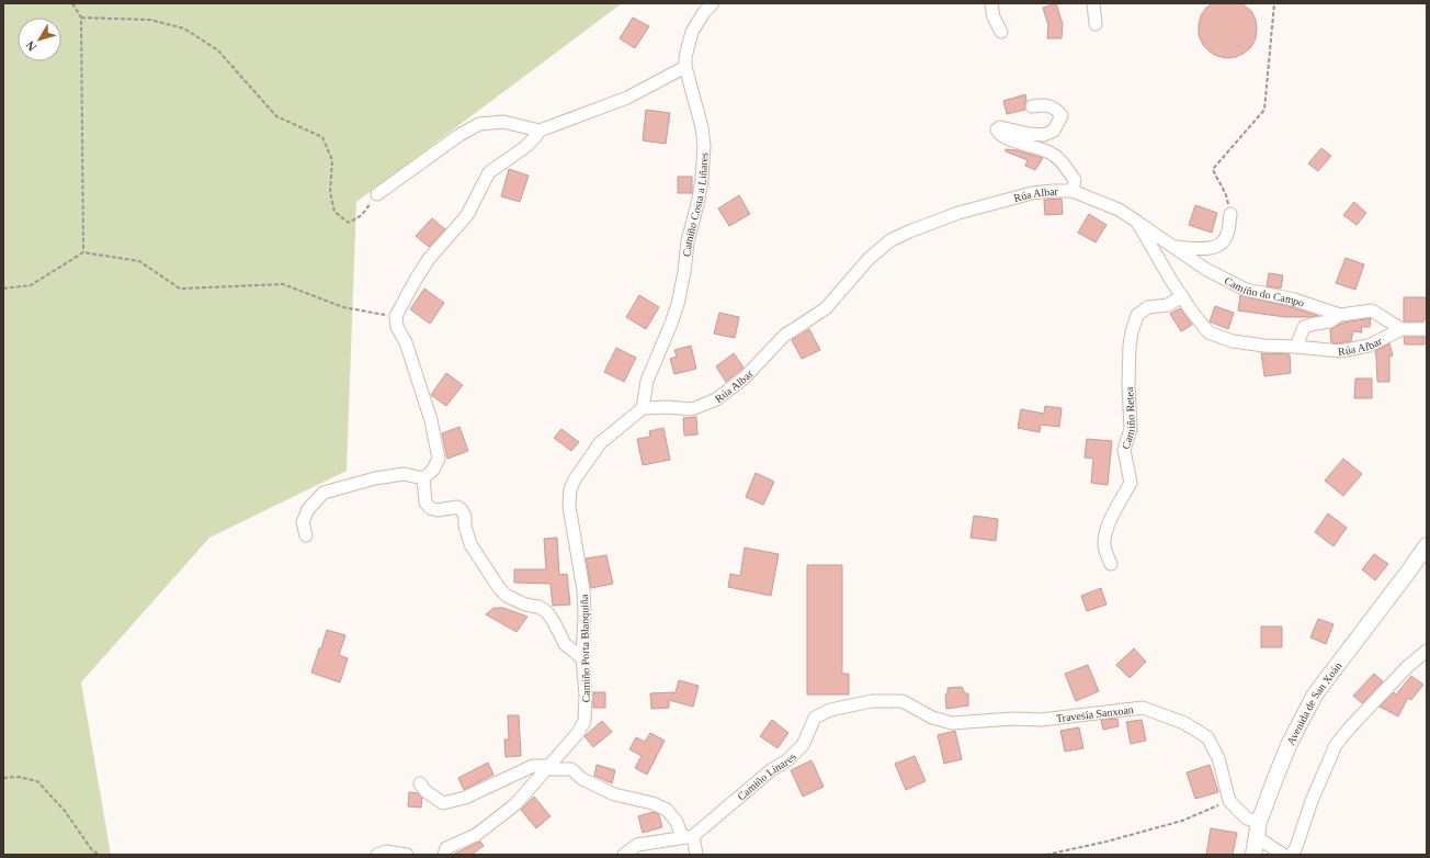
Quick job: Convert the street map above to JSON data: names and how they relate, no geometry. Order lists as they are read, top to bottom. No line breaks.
{"streets":{"main road":["Avenida de San Xoán"],"street":["Rúa Albar","Camiño Costa a Liñares","Camiño do Campo","Camiño Retea","Camiño Porta Blanquiña","Travesía Sanxoan","Camiño Linares"]},"crossings":[["Rúa Albar","Camiño Costa a Liñares"],["Rúa Albar","Camiño do Campo"],["Rúa Albar","Camiño Retea"],["Rúa Albar","Camiño Porta Blanquiña"],["Camiño Costa a Liñares","Camiño Porta Blanquiña"],["Travesía Sanxoan","Camiño Linares"]],"north":"bottom left"}
